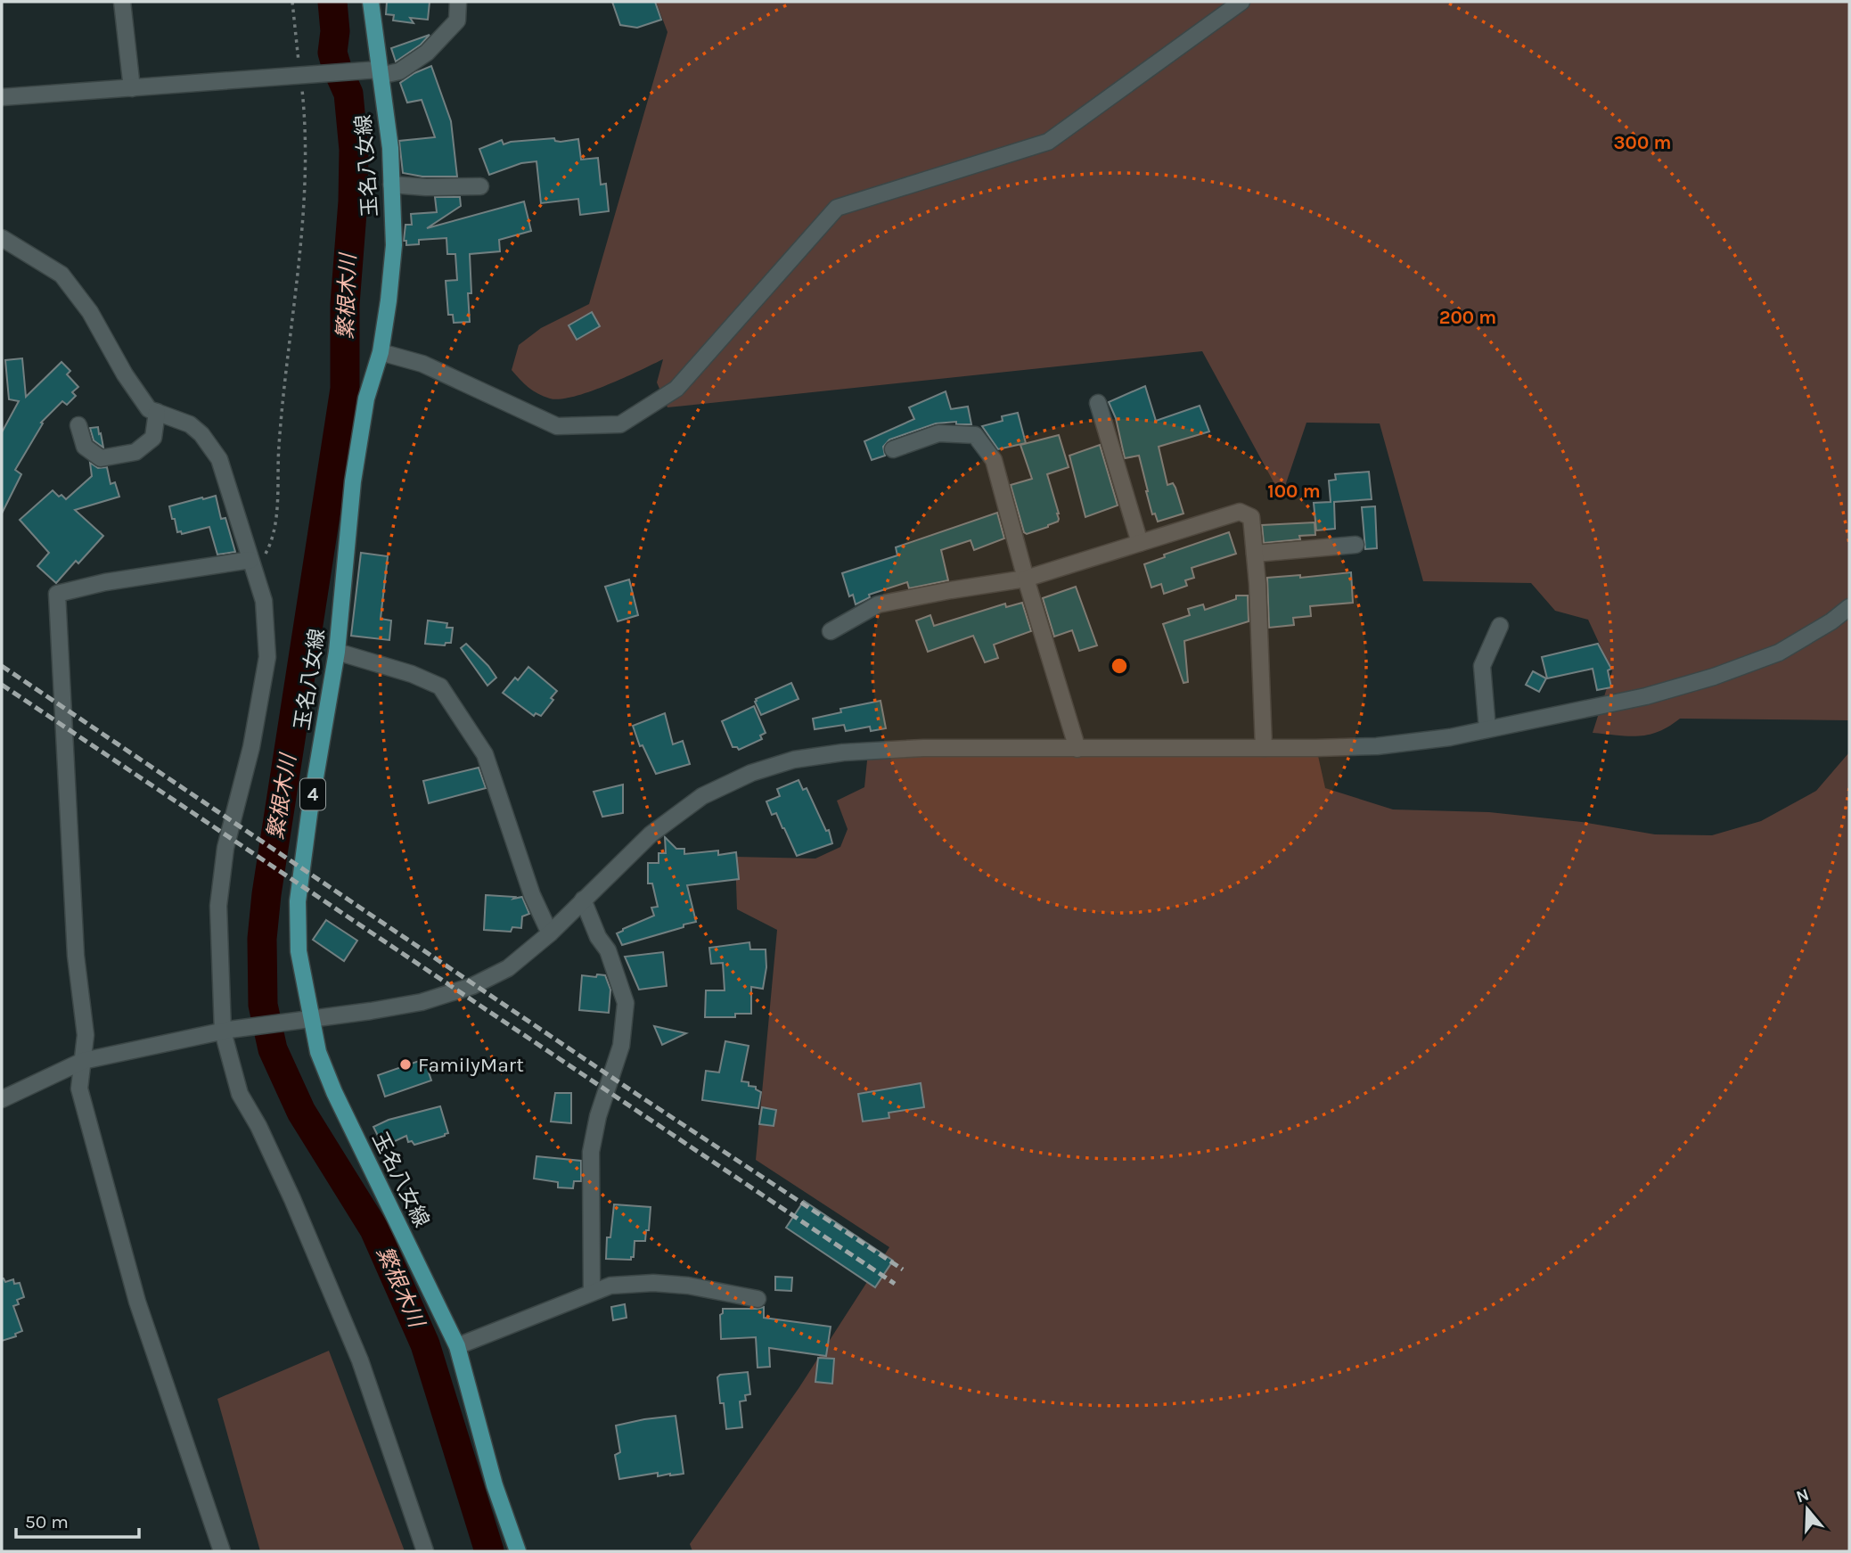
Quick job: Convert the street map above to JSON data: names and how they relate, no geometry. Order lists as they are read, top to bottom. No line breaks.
{"streets":{"main road":["玉名八女線","4"]},"water":["繁根木川"],"places":["FamilyMart"],"scale_bar":"50 m","north":"top","rings":["300 m","200 m","100 m"]}
